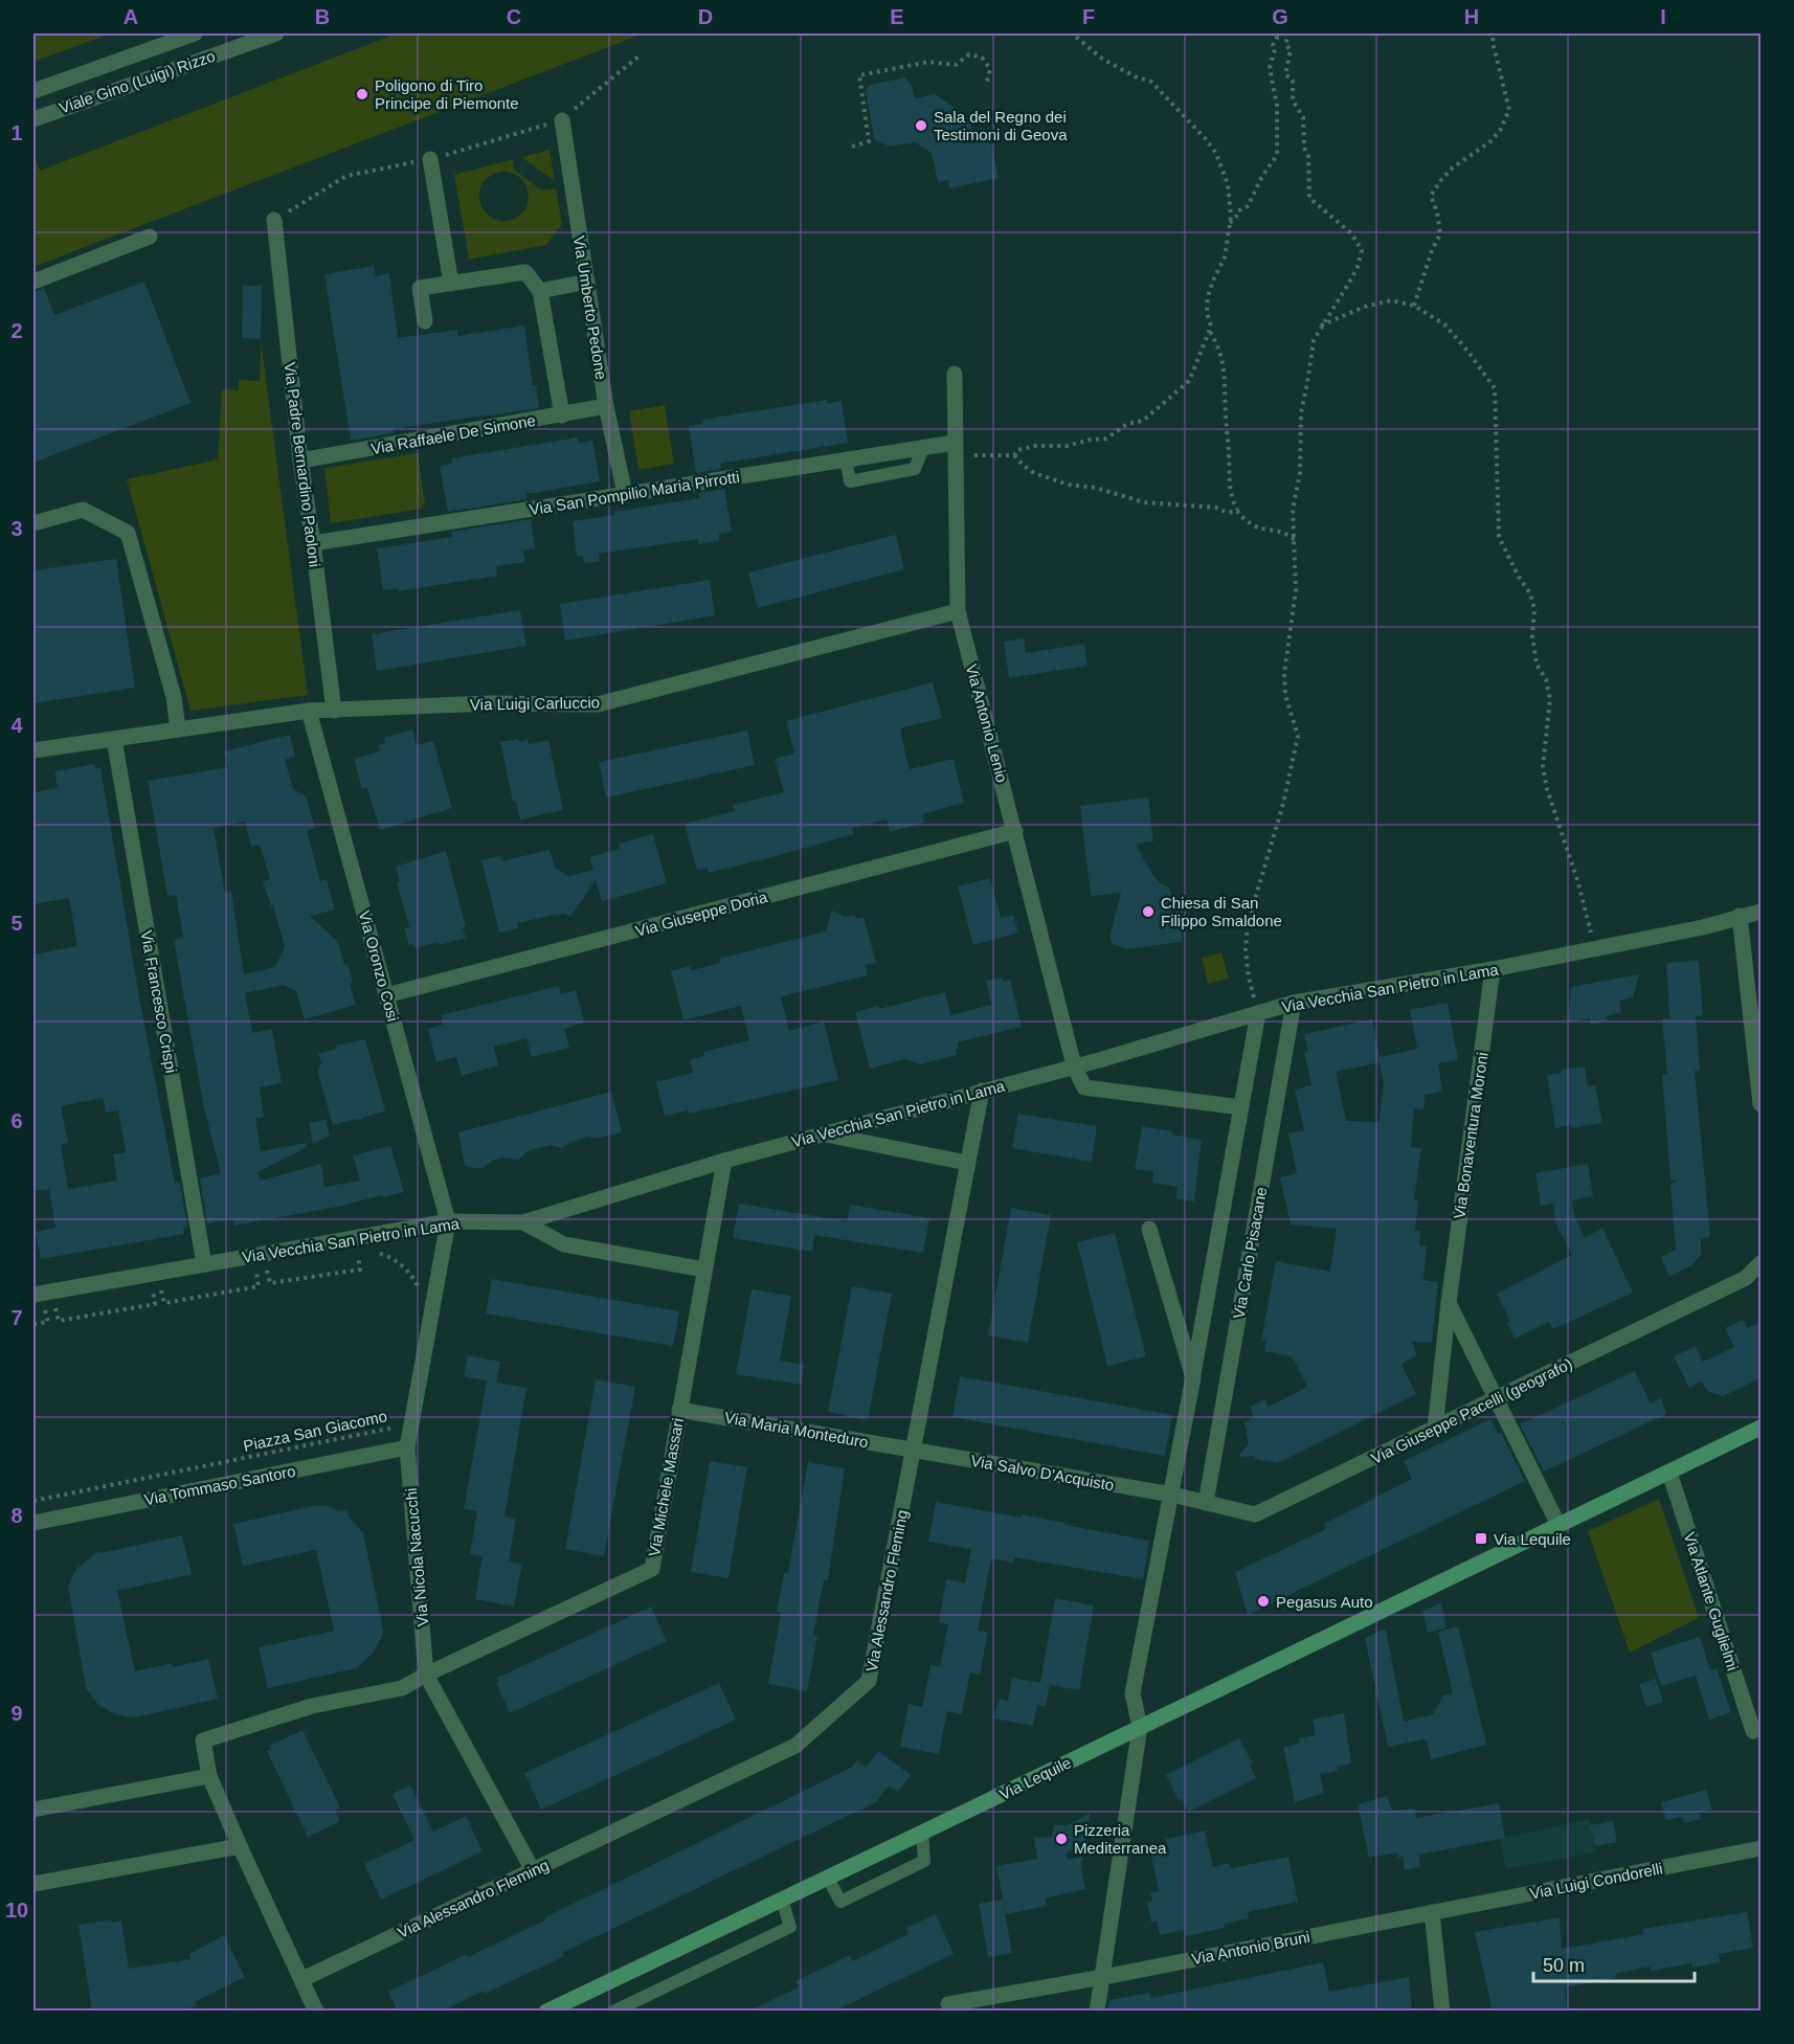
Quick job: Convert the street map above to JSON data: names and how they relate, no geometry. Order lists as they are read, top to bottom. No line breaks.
{"streets":{"main road":["Via Lequile"],"street":["Viale Gino (Luigi) Rizzo","Via Umberto Pedone","Via Raffaele De Simone","Via Padre Bernardino Paoloni","Via San Pompilio Maria Pirrotti","Via Luigi Carluccio","Via Antonio Lenio","Via Giuseppe Doria","Via Oronzo Cosi","Via Vecchia San Pietro in Lama","Via Francesco Crispi","Via Bonaventura Moroni","Via Carlo Pisacane","Via Giuseppe Pacelli (geografo)","Via Maria Monteduro","Via Salvo D'Acquisto","Via Tommaso Santoro","Via Michele Massari","Via Nicola Nacucchi","Via Alessandro Fleming","Via Atlante Guglielmi","Via Luigi Condorelli","Via Antonio Bruni"],"path":["Piazza San Giacomo"]},"crossings":[["Via Umberto Pedone","Via Raffaele De Simone"],["Via Umberto Pedone","Via San Pompilio Maria Pirrotti"],["Via Raffaele De Simone","Via Padre Bernardino Paoloni"],["Via Padre Bernardino Paoloni","Via San Pompilio Maria Pirrotti"],["Via Padre Bernardino Paoloni","Via Luigi Carluccio"],["Via San Pompilio Maria Pirrotti","Via Antonio Lenio"],["Via Luigi Carluccio","Via Antonio Lenio"],["Via Luigi Carluccio","Via Oronzo Cosi"],["Via Luigi Carluccio","Via Francesco Crispi"],["Via Antonio Lenio","Via Giuseppe Doria"],["Via Antonio Lenio","Via Vecchia San Pietro in Lama"],["Via Giuseppe Doria","Via Oronzo Cosi"],["Via Oronzo Cosi","Via Vecchia San Pietro in Lama"],["Via Oronzo Cosi","Via Nicola Nacucchi"],["Via Vecchia San Pietro in Lama","Via Francesco Crispi"],["Via Vecchia San Pietro in Lama","Via Bonaventura Moroni"],["Via Vecchia San Pietro in Lama","Via Carlo Pisacane"],["Via Vecchia San Pietro in Lama","Via Michele Massari"],["Via Vecchia San Pietro in Lama","Via Nicola Nacucchi"],["Via Vecchia San Pietro in Lama","Via Alessandro Fleming"],["Via Bonaventura Moroni","Via Giuseppe Pacelli (geografo)"],["Via Carlo Pisacane","Via Giuseppe Pacelli (geografo)"],["Via Giuseppe Pacelli (geografo)","Via Salvo D'Acquisto"],["Via Maria Monteduro","Via Salvo D'Acquisto"],["Via Maria Monteduro","Via Michele Massari"],["Via Maria Monteduro","Via Alessandro Fleming"],["Via Salvo D'Acquisto","Via Alessandro Fleming"],["Via Tommaso Santoro","Via Nicola Nacucchi"],["Via Michele Massari","Via Nicola Nacucchi"],["Via Nicola Nacucchi","Via Alessandro Fleming"],["Via Atlante Guglielmi","Via Lequile"],["Via Luigi Condorelli","Via Antonio Bruni"]],"places":{"other":["Poligono di Tiro Principe di Piemonte","Sala del Regno dei Testimoni di Geova","Chiesa di San Filippo Smaldone","Pegasus Auto","Pizzeria Mediterranea"],"transit":["Via Lequile"]},"scale_bar":"50 m","grid":{"columns":["A","B","C","D","E","F","G","H","I"],"rows":["1","2","3","4","5","6","7","8","9","10"]}}
